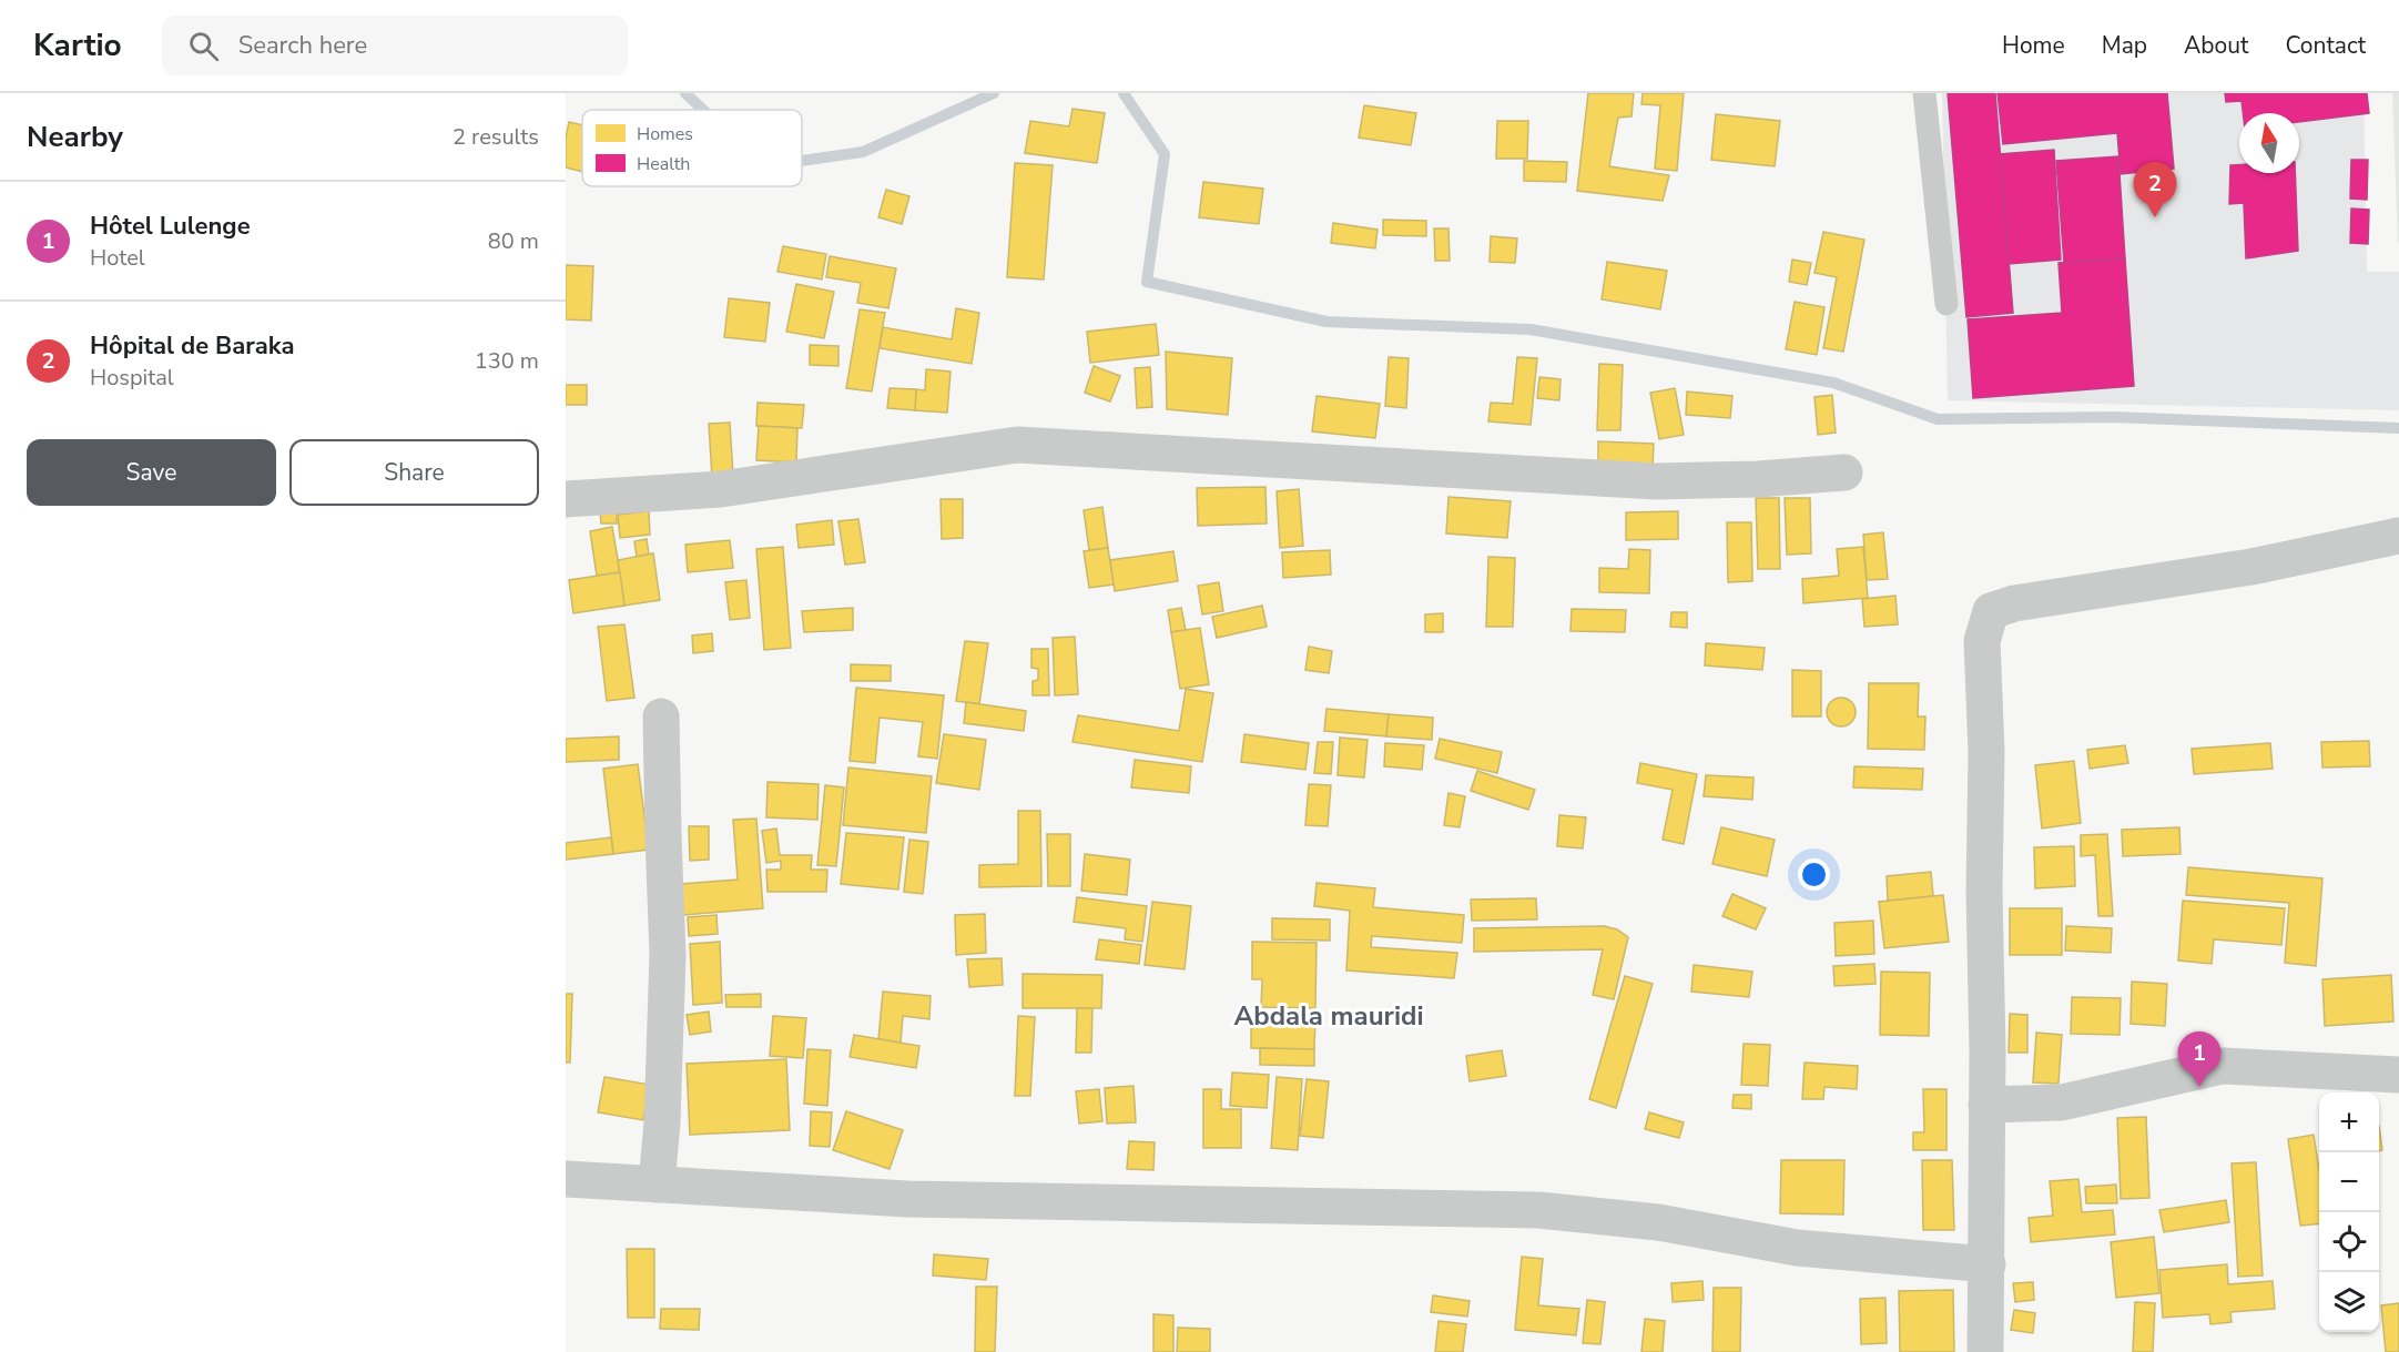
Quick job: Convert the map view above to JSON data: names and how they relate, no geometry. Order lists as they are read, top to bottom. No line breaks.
{"districts":["Abdala mauridi"],"legend":["Homes","Health"],"north":"top","page":{"header":"Kartio","search":"Search here","nav":["Home","Map","About","Contact"],"heading":["Nearby","2 results"],"pins":["2","1"],"list":[{"mark":"1","name":"Hôtel Lulenge","note":"Hotel","value":"80 m"},{"mark":"2","name":"Hôpital de Baraka","note":"Hospital","value":"130 m"}],"buttons":["Save","Share"],"map_buttons":["+","−"]}}
